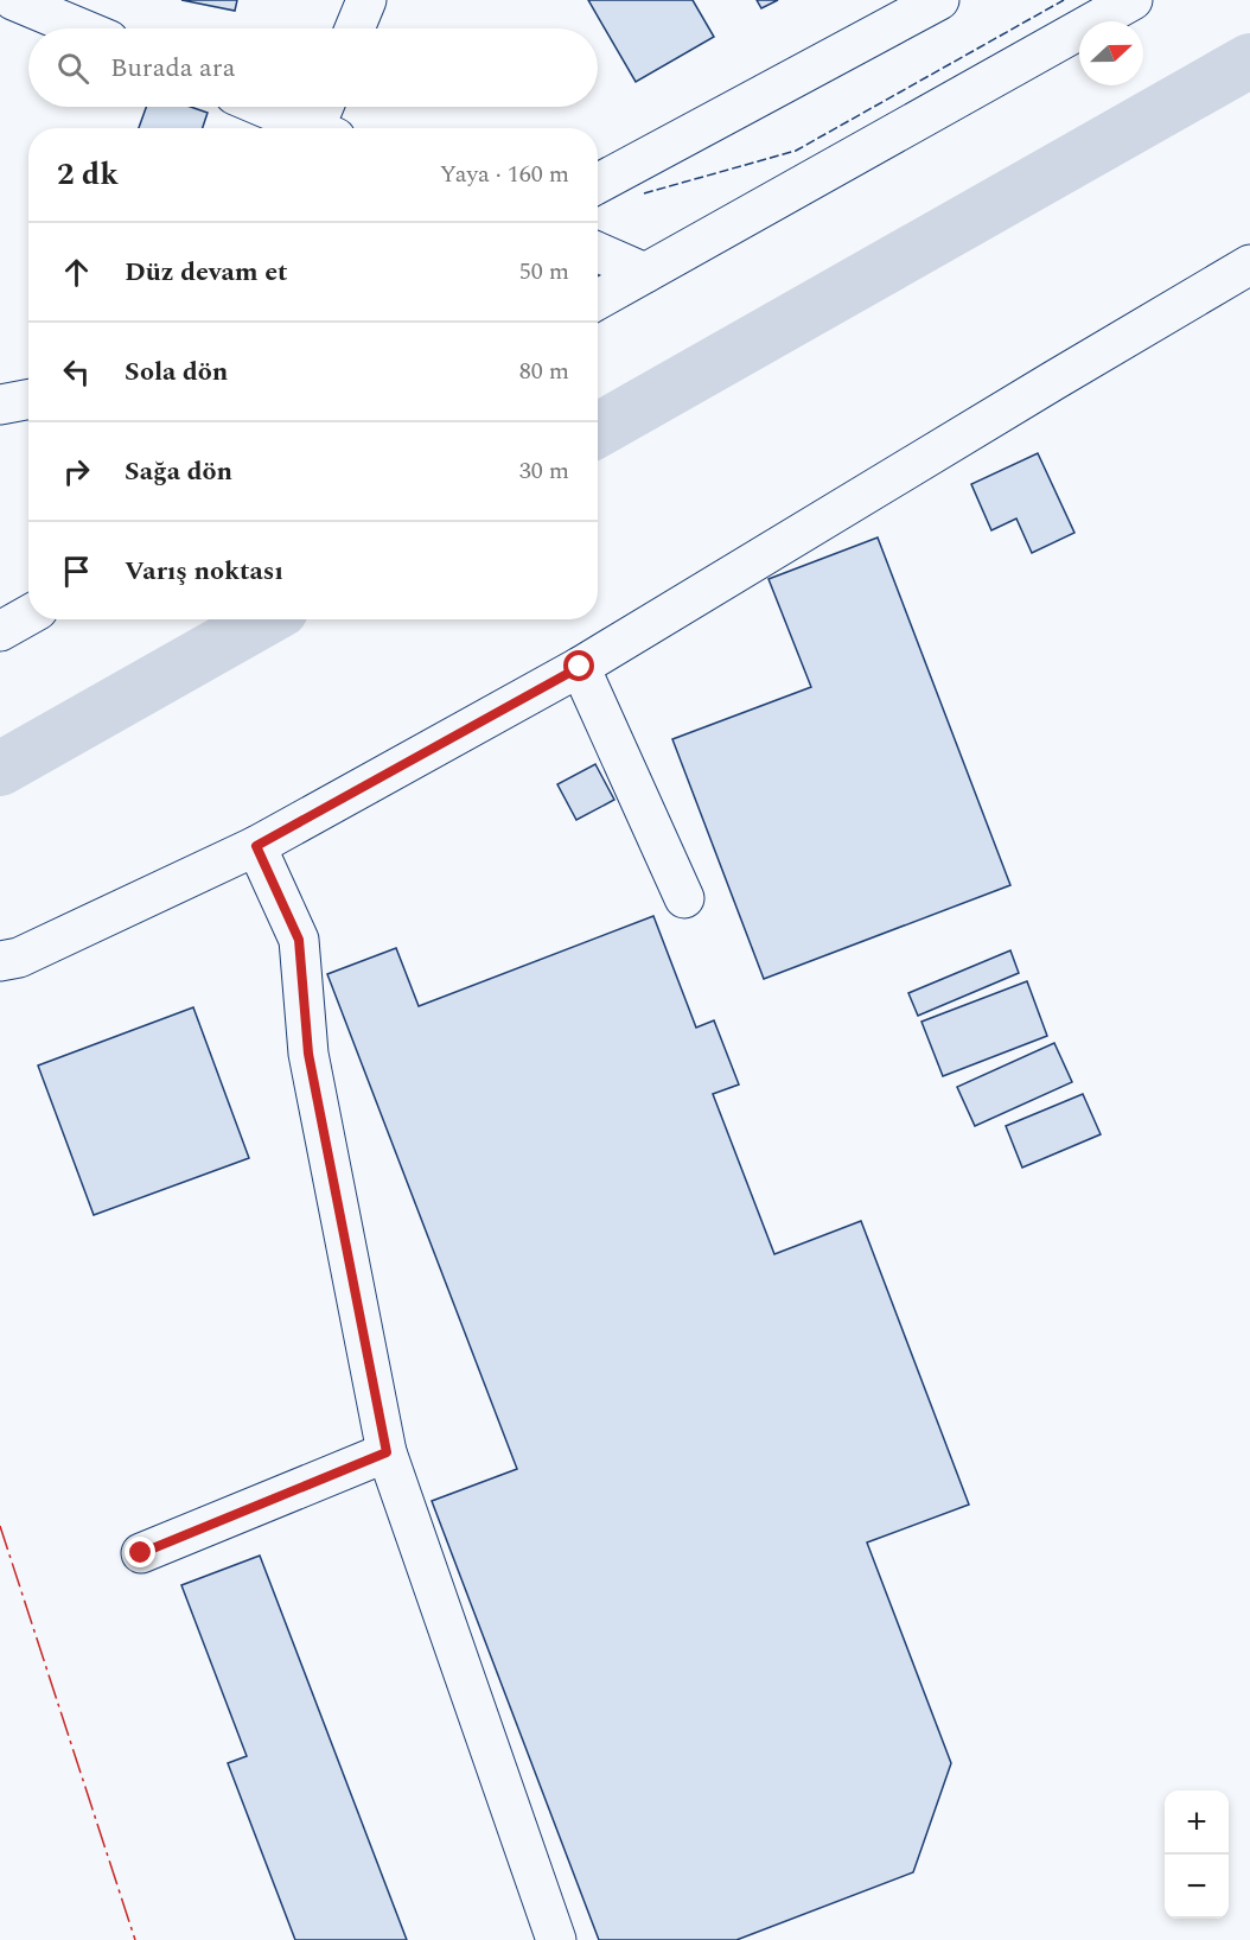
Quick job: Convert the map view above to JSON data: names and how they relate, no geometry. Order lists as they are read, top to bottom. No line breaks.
{"north":"right","page":{"search":"Burada ara","heading":["2 dk","Yaya · 160 m"],"list":[["Düz devam et","50 m"],["Sola dön","80 m"],["Sağa dön","30 m"],"Varış noktası"],"map_buttons":["+","−"]}}
